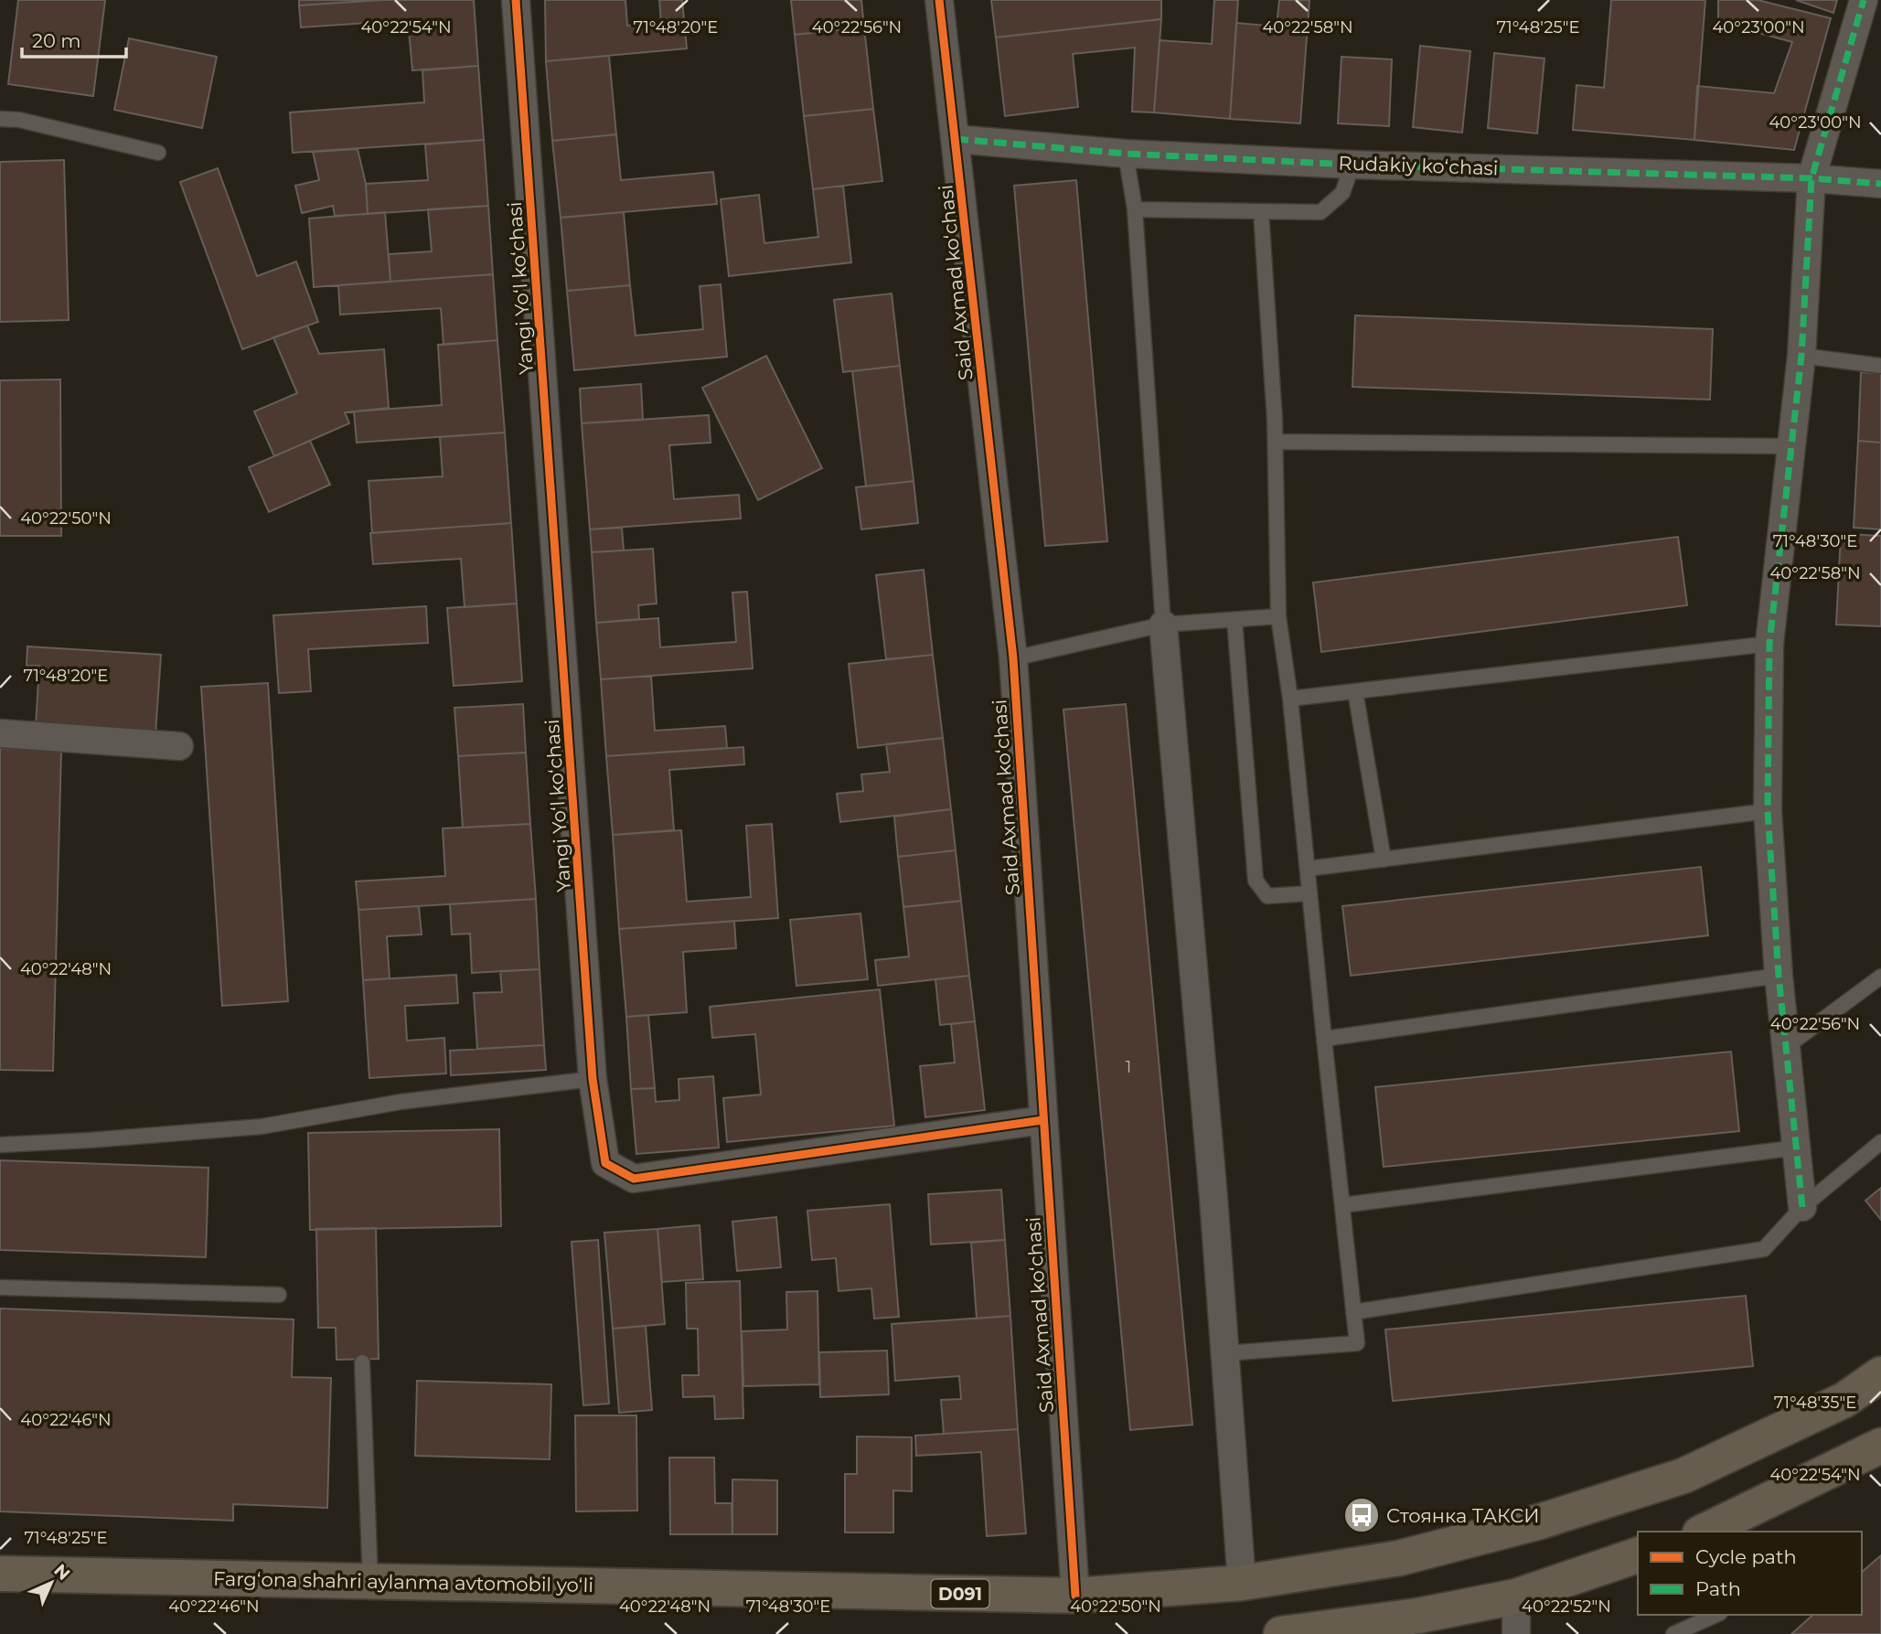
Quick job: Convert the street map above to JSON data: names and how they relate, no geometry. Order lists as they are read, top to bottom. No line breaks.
{"streets":{"highway":["Fargʻona shahri aylanma avtomobil yoʻli","D091"],"street":["Rudakiy koʻchasi","Said Axmad koʻchasi","Yangi Yoʻl koʻchasi"]},"crossings":[["Rudakiy koʻchasi","Said Axmad koʻchasi"],["Said Axmad koʻchasi","Yangi Yoʻl koʻchasi"],["Said Axmad koʻchasi","Fargʻona shahri aylanma avtomobil yoʻli"]],"places":{"bus stop":["Стоянка ТАКСИ"]},"house_numbers":["1"],"legend":["Cycle path","Path"],"scale_bar":"20 m","north":"top right","coordinates":["40°23'00\"N","40°22'54\"N","71°48'20\"E","40°22'56\"N","40°22'58\"N","71°48'25\"E","40°22'50\"N","71°48'30\"E","40°22'48\"N","71°48'35\"E","40°22'46\"N","40°22'52\"N"]}
